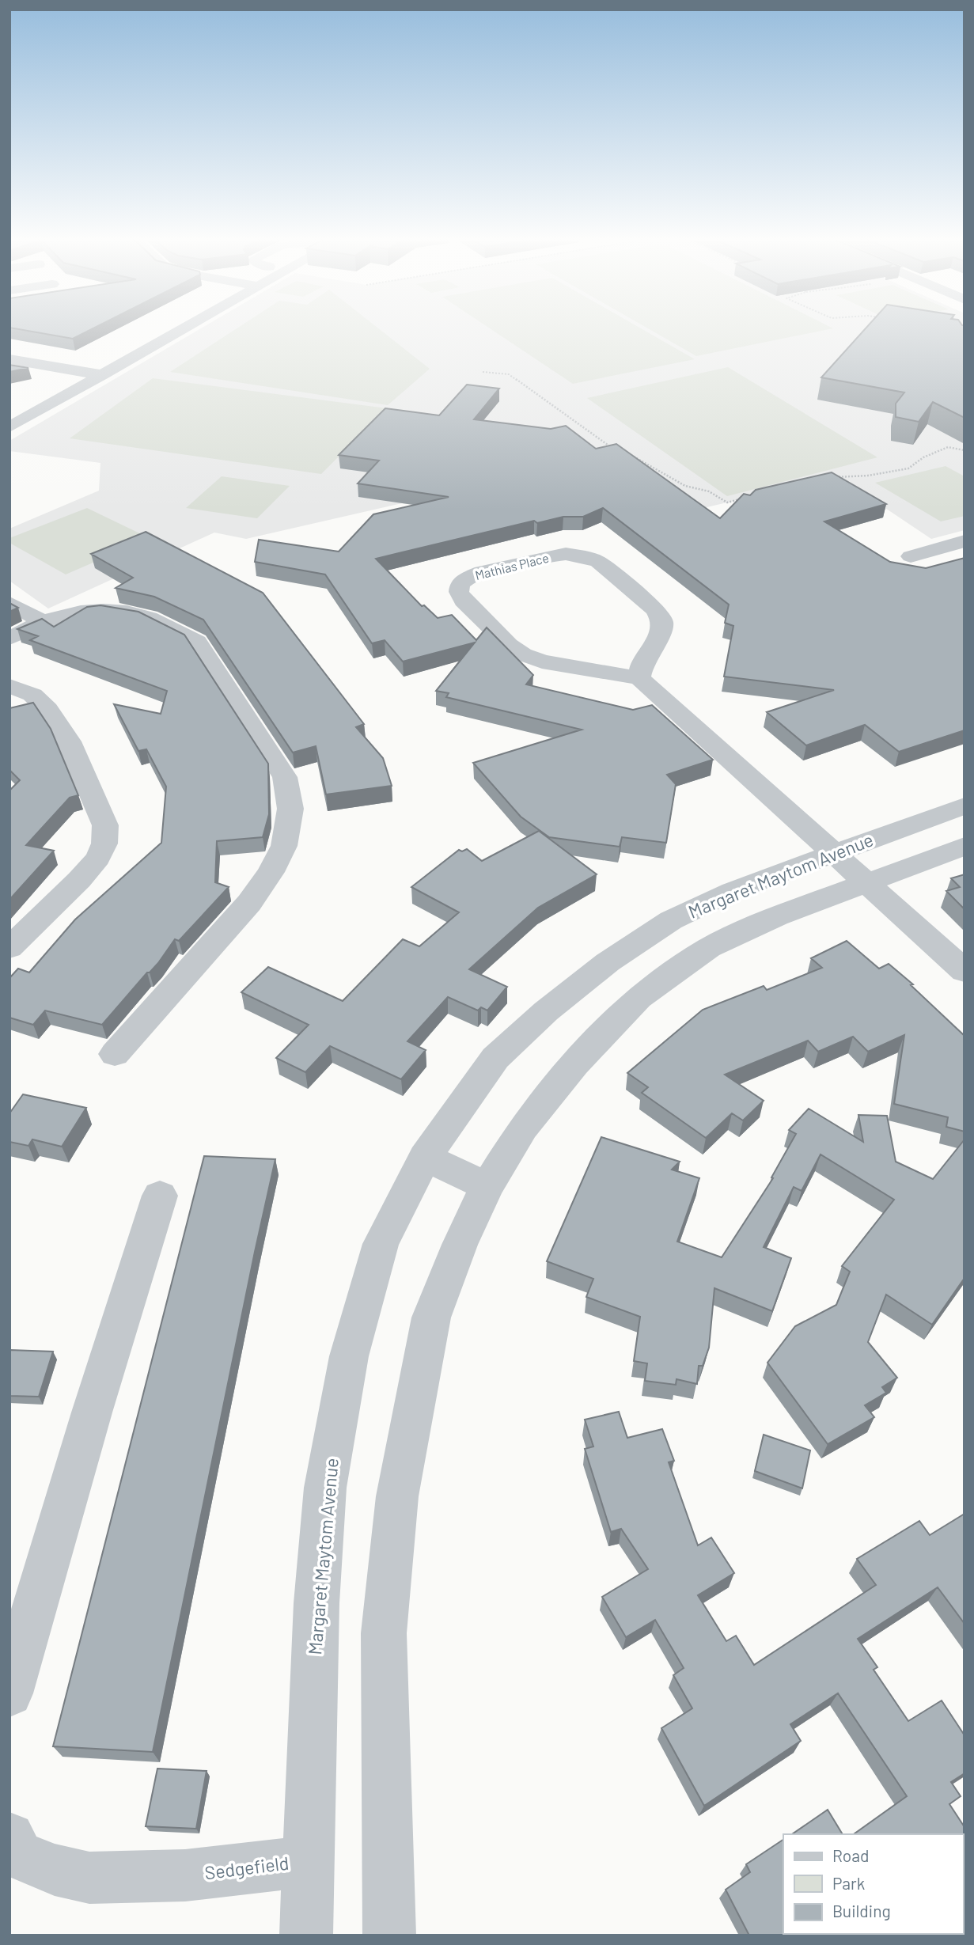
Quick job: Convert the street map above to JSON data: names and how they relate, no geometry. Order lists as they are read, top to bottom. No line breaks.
{"streets":{"street":["Mathias Place","Margaret Maytom Avenue","Sedgefield"]},"crossings":[["Margaret Maytom Avenue","Sedgefield"]],"legend":["Road","Park","Building"]}
